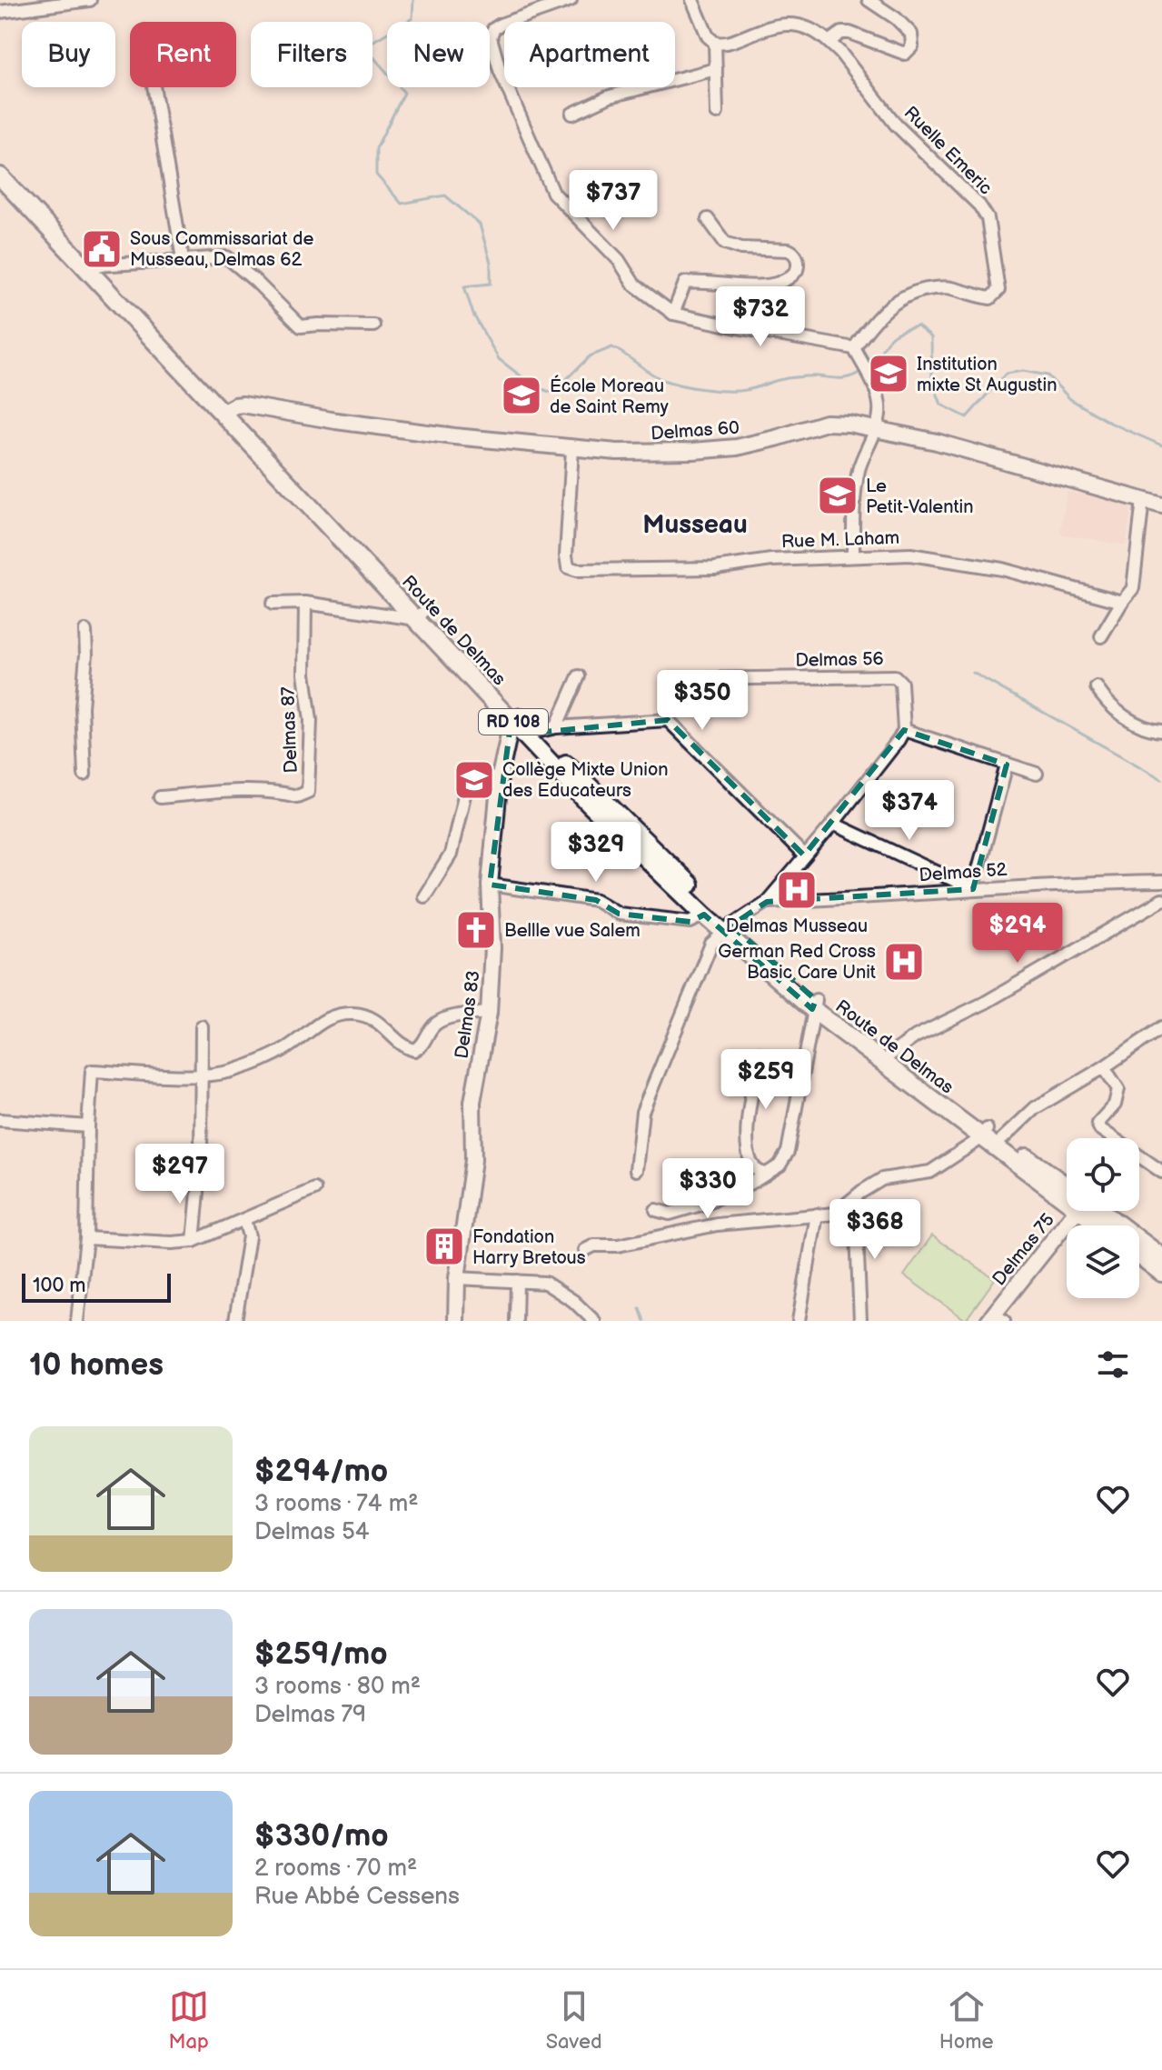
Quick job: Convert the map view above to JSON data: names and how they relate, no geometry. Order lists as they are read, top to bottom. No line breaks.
{"streets":{"main road":["Route de Delmas","RD 108"],"street":["Ruelle Emeric","Delmas 60","Rue M. Laham","Delmas 56","Delmas 87","Delmas 52","Delmas 83","Delmas 75"]},"crossings":[["Delmas 60","Rue M. Laham"],["Delmas 60","Route de Delmas"],["Route de Delmas","Delmas 83"]],"districts":["Musseau"],"places":{"public building":["Sous Commissariat de Musseau, Delmas 62"],"school or university":["Institution mixte St Augustin","École Moreau de Saint Remy","Le Petit-Valentin","Collège Mixte Union des Educateurs"],"hospital":["Delmas Musseau","German Red Cross Basic Care Unit"],"church":["Bellle vue Salem"],"building":["Fondation Harry Bretous"]},"scale_bar":"100 m","page":{"chip":["Buy","Rent","Filters","New","Apartment"],"price":["$737","$732","$350","$374","$329","$294","$259","$297","$330","$368"],"scale":"100 m","heading":"10 homes","list":[{"name":"$294/mo","note":"3 rooms · 74 m² · Delmas 54"},{"name":"$259/mo","note":"3 rooms · 80 m² · Delmas 79"},{"name":"$330/mo","note":"2 rooms · 70 m² · Rue Abbé Cessens"}],"tabs":["Map","Saved","Home"]}}
